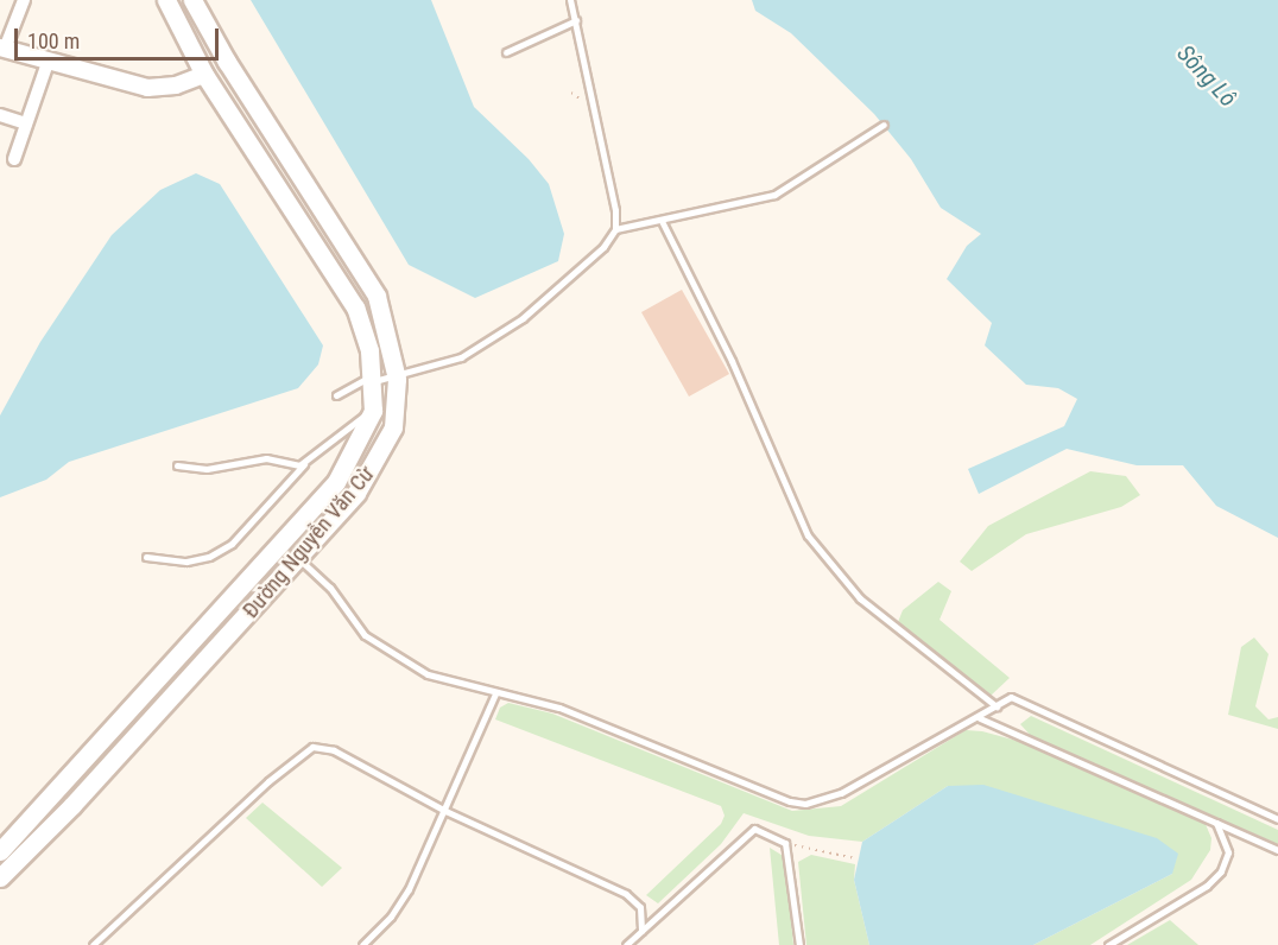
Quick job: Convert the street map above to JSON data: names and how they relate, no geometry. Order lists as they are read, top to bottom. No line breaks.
{"streets":{"main road":["Đường Nguyễn Văn Cừ"]},"water":["Sông Lô"],"scale_bar":"100 m"}
